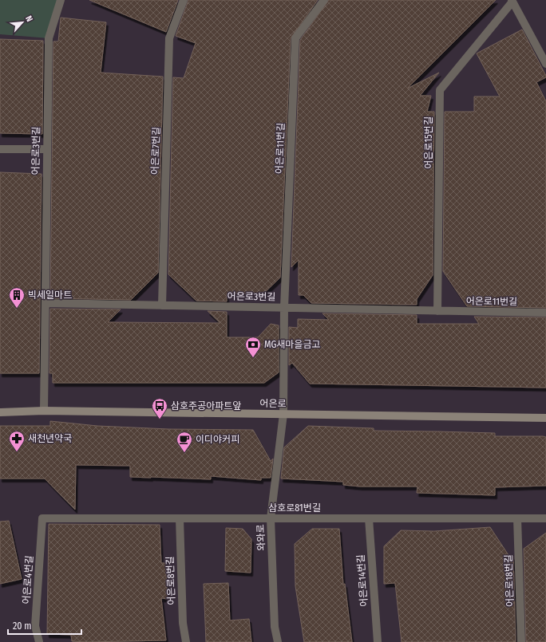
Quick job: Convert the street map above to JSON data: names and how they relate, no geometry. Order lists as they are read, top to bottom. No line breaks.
{"streets":{"main road":["어은로"],"street":["어은로15번길","어은로11번길","어은로3번길","어은로7번길","삼호로81번길","와와로","어은로4번길","어은로8번길","어은로14번길","어은로18번길"]},"crossings":[["어은로15번길","어은로11번길"],["어은로11번길","어은로3번길"],["어은로11번길","어은로"],["어은로11번길","와와로"],["어은로3번길","어은로7번길"],["어은로3번길","어은로"],["어은로","와와로"],["삼호로81번길","와와로"],["삼호로81번길","어은로4번길"],["삼호로81번길","어은로8번길"],["삼호로81번길","어은로14번길"],["삼호로81번길","어은로18번길"]],"places":{"building":["빅세일마트"],"bank":["MG새마을금고"],"bus stop":["삼호주공아파트앞"],"pharmacy":["새천년약국"],"cafe":["이디야커피"]},"scale_bar":"20 m","north":"top right"}
